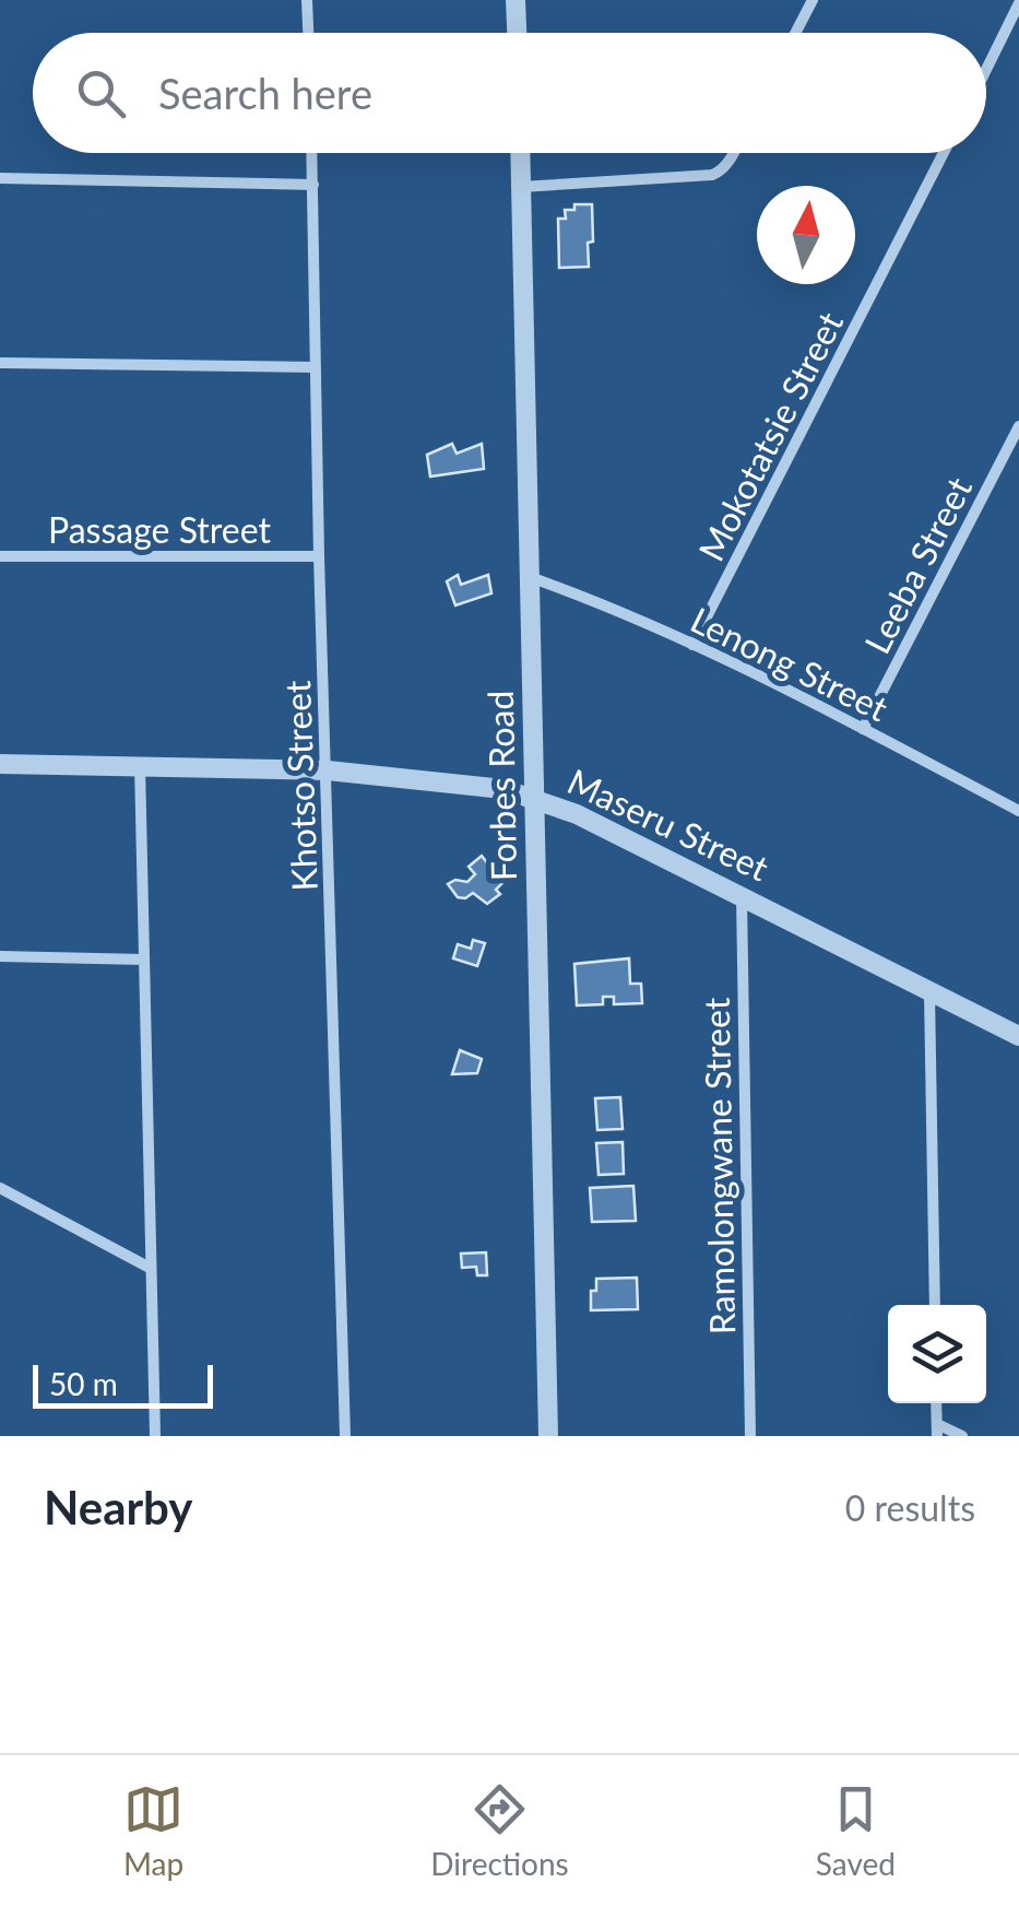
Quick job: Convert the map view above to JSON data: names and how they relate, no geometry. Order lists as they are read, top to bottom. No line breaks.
{"streets":{"street":["Mokotatsie Street","Passage Street","Leeba Street","Lenong Street","Khotso Street","Forbes Road","Maseru Street","Ramolongwane Street"]},"crossings":[["Mokotatsie Street","Lenong Street"],["Passage Street","Khotso Street"],["Leeba Street","Lenong Street"],["Lenong Street","Forbes Road"],["Khotso Street","Maseru Street"],["Forbes Road","Maseru Street"],["Maseru Street","Ramolongwane Street"]],"scale_bar":"50 m","north":"top","page":{"search":"Search here","scale":"50 m","heading":["Nearby","0 results"],"nav":["Map","Directions","Saved"]}}
